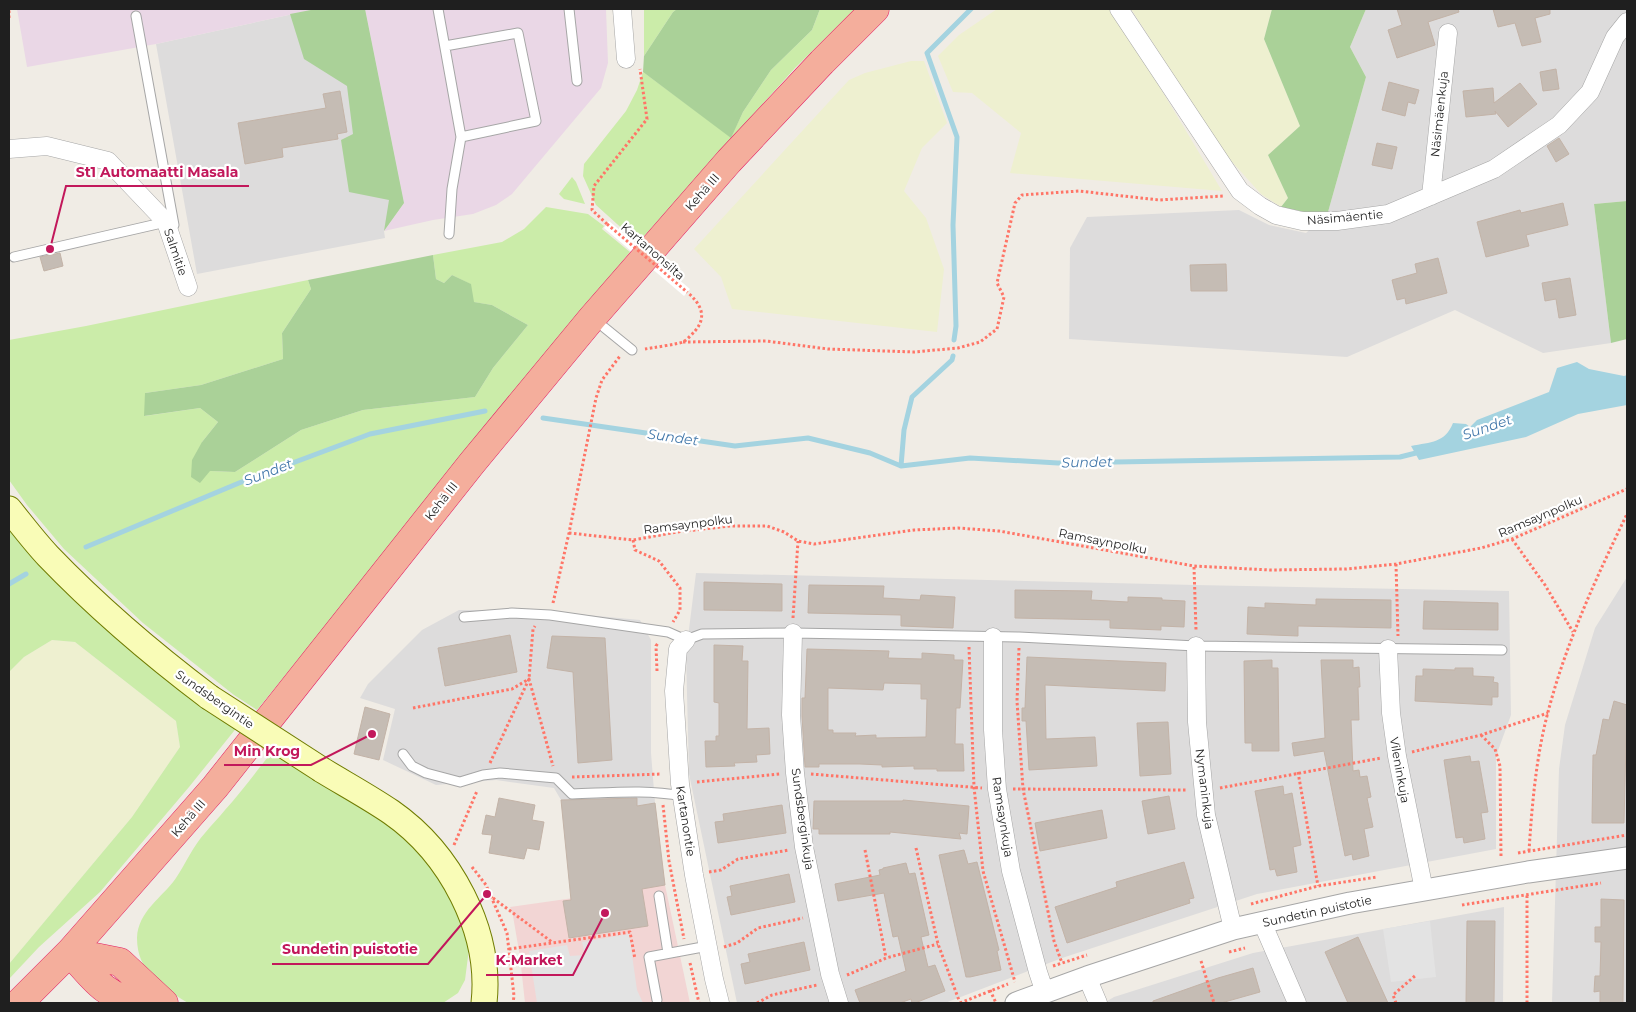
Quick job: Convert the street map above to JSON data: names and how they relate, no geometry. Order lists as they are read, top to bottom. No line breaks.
{"streets":{"highway":["Kehä III"],"main road":["Sundsbergintie"],"street":["Näsimäenkuja","Näsimäentie","Salmitie","Vileninkuja","Nymaninkuja","Ramsaynkuja","Sundsberginkuja","Kartanontie","Sundetin puistotie"],"path":["Kartanonsilta","Ramsaynpolku"]},"crossings":[["Näsimäenkuja","Näsimäentie"],["Vileninkuja","Sundetin puistotie"],["Nymaninkuja","Sundetin puistotie"],["Ramsaynkuja","Sundetin puistotie"]],"water":["Sundet"],"places":["St1 Automaatti Masala","Min Krog","Sundetin puistotie","K-Market"]}
